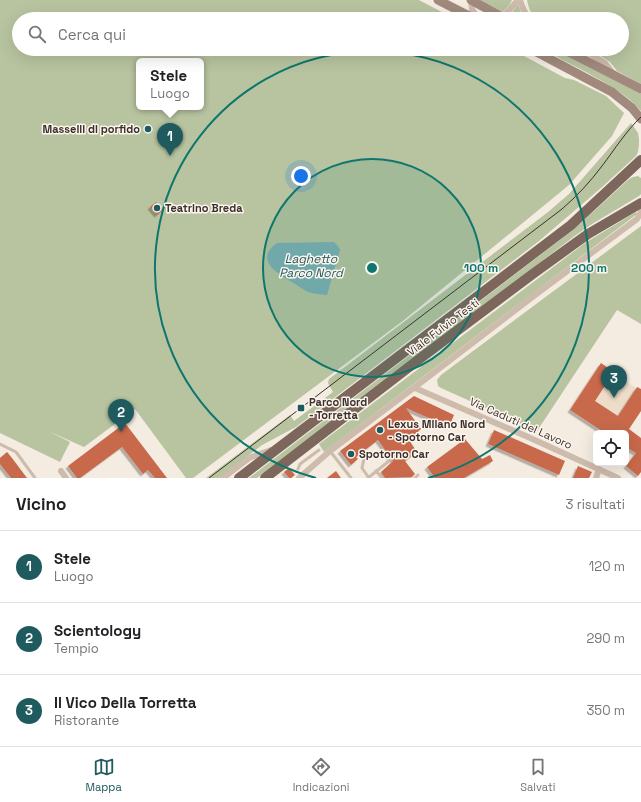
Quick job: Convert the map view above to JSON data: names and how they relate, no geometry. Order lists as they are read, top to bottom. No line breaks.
{"streets":{"main road":["Viale Fulvio Testi"],"street":["Via Caduti del Lavoro"]},"water":["Laghetto Parco Nord"],"places":{"other":["Masselli di porfido","Teatrino Breda","Lexus Milano Nord - Spotorno Car","Spotorno Car"],"transit":["Parco Nord - Torretta"]},"page":{"search":"Cerca qui","popup":["Stele","Luogo"],"pins":["1","3","2"],"heading":["Vicino","3 risultati"],"list":[{"mark":"1","name":"Stele","note":"Luogo","value":"120 m"},{"mark":"2","name":"Scientology","note":"Tempio","value":"290 m"},{"mark":"3","name":"Il Vico Della Torretta","note":"Ristorante","value":"350 m"}],"nav":["Mappa","Indicazioni","Salvati"]},"rings":["100 m","200 m"]}
